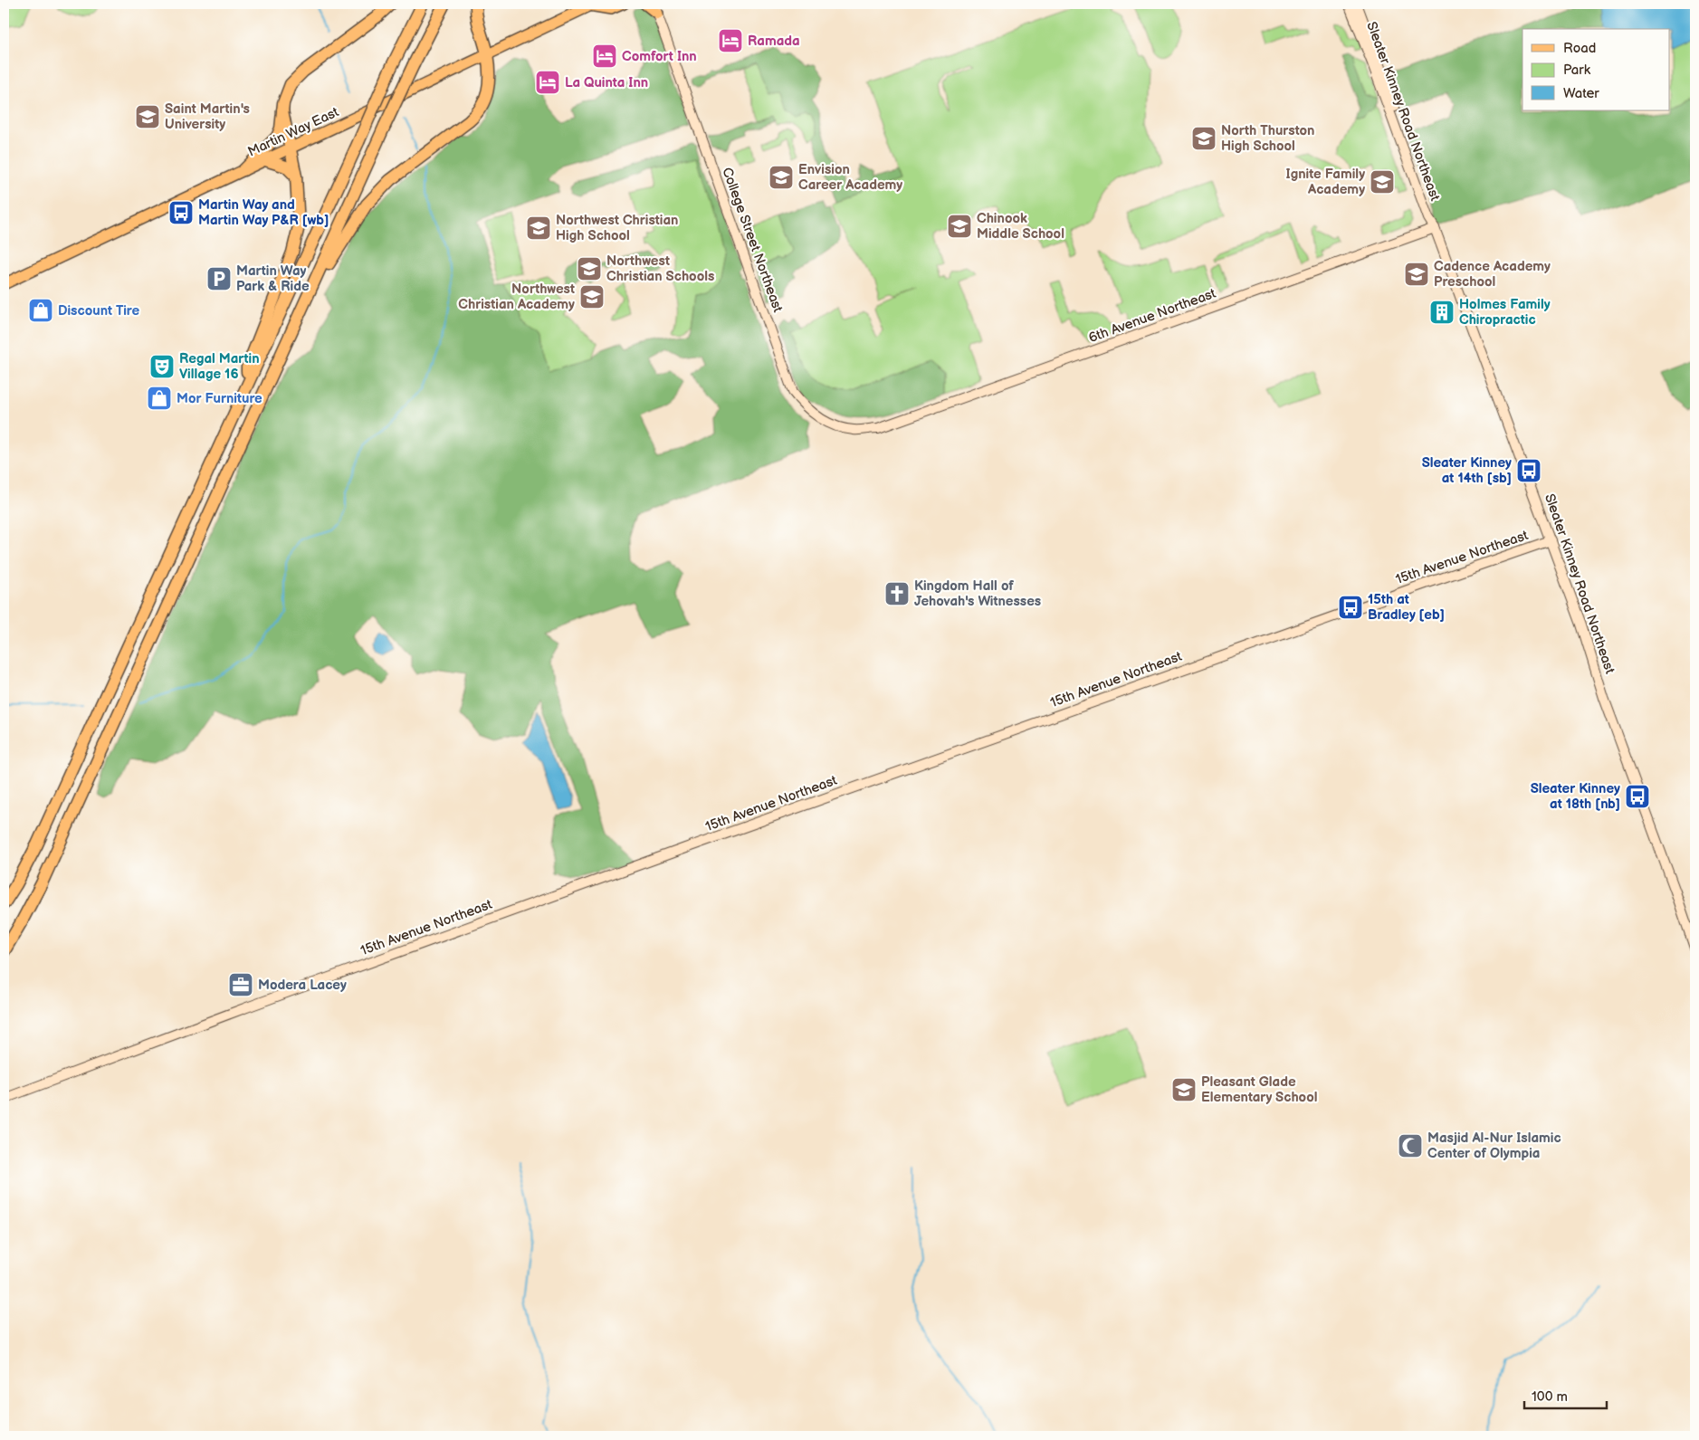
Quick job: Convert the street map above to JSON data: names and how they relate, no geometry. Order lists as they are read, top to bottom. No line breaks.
{"streets":{"main road":["Martin Way East"],"street":["Sleater Kinney Road Northeast","College Street Northeast","6th Avenue Northeast","15th Avenue Northeast"]},"crossings":[["Sleater Kinney Road Northeast","6th Avenue Northeast"],["Sleater Kinney Road Northeast","15th Avenue Northeast"],["College Street Northeast","6th Avenue Northeast"]],"places":{"hotel":["Ramada","Comfort Inn","La Quinta Inn"],"school or university":["Saint Martin's University","North Thurston High School","Envision Career Academy","Ignite Family Academy","Chinook Middle School","Northwest Christian High School","Northwest Christian Schools","Cadence Academy Preschool","Northwest Christian Academy","Pleasant Glade Elementary School"],"bus stop":["Martin Way and Martin Way P&R [wb]","Sleater Kinney at 14th [sb]","15th at Bradley [eb]","Sleater Kinney at 18th [nb]"],"parking":["Martin Way Park & Ride"],"shop":["Discount Tire","Mor Furniture"],"building":["Holmes Family Chiropractic"],"theatre":["Regal Martin Village 16"],"church":["Kingdom Hall of Jehovah's Witnesses"],"office":["Modera Lacey"],"mosque":["Masjid Al-Nur Islamic Center of Olympia"]},"legend":["Road","Park","Water"],"scale_bar":"100 m"}
